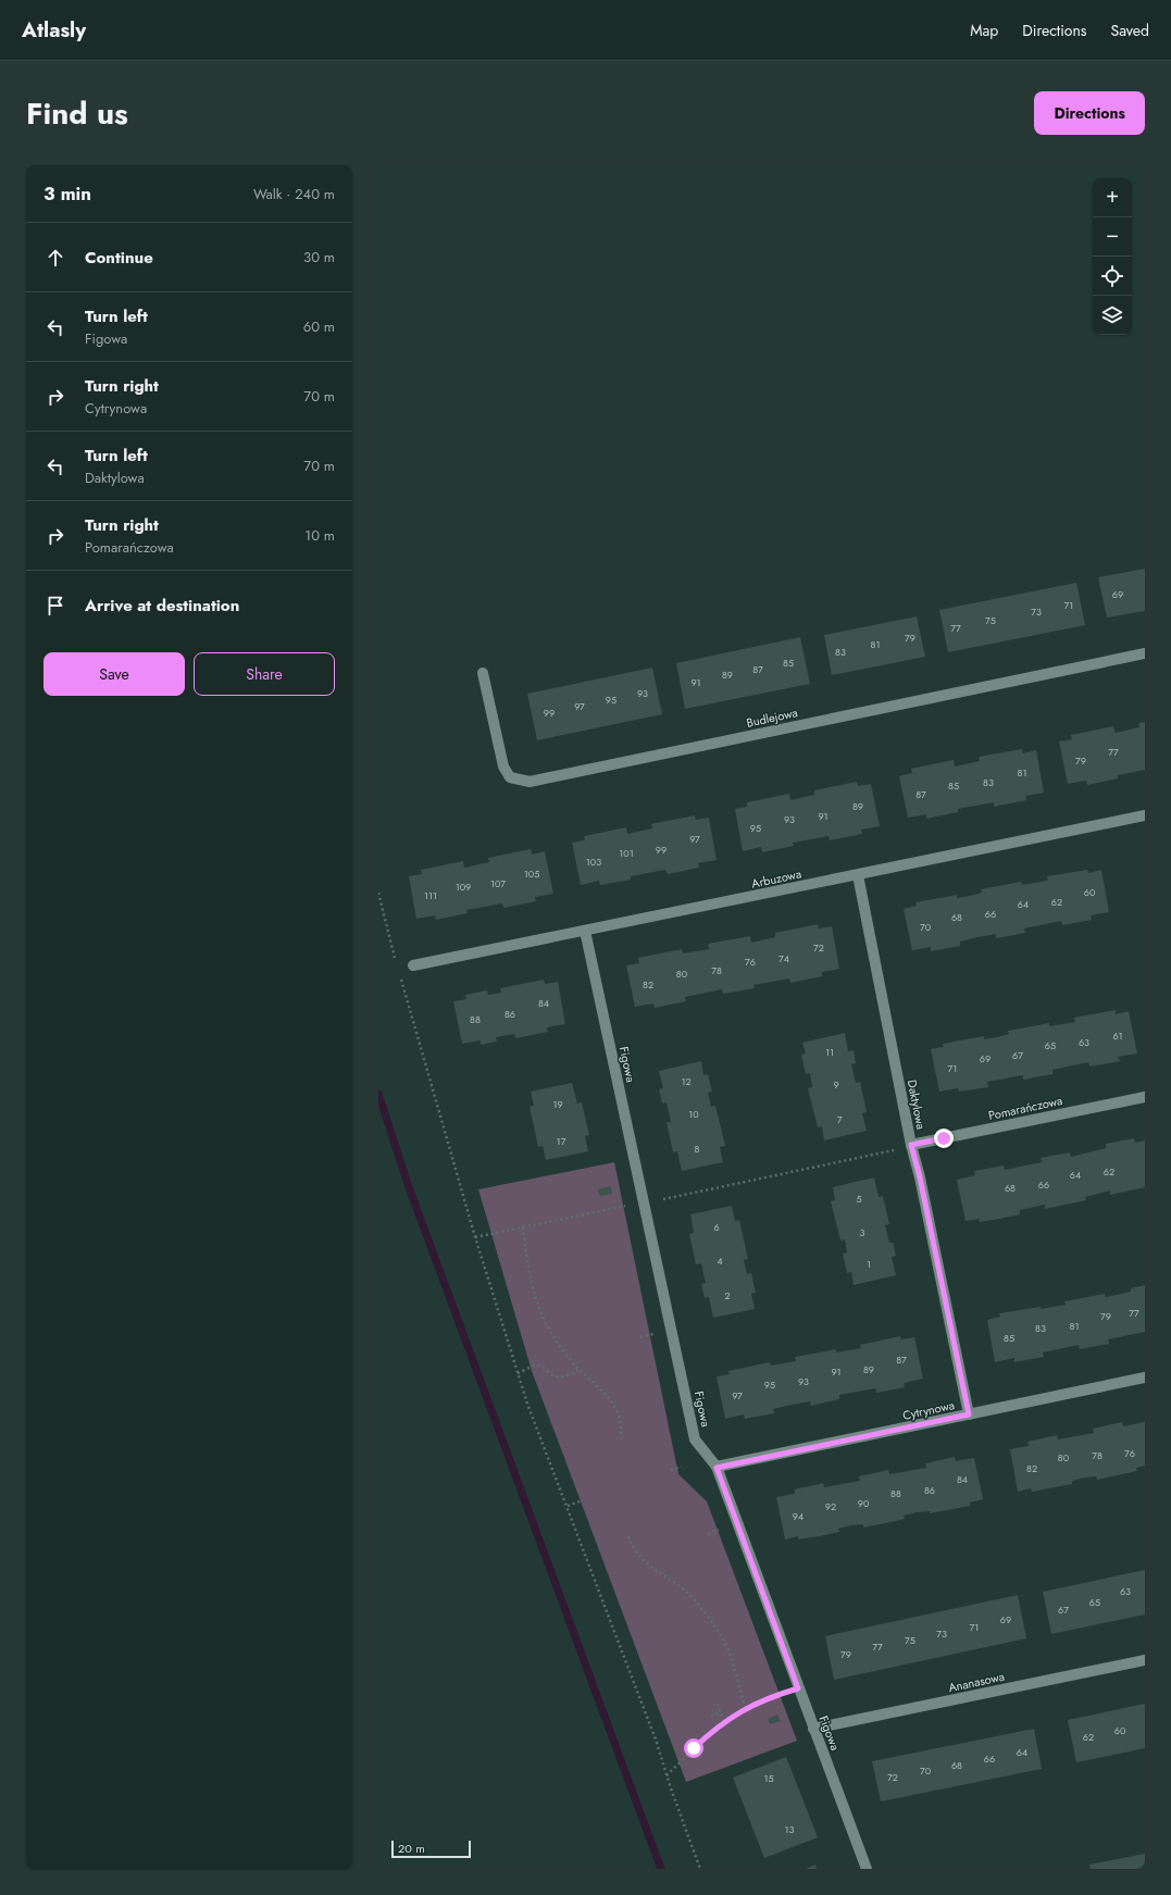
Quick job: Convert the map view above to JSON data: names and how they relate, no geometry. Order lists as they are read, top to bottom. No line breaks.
{"streets":{"street":["Budlejowa","Arbuzowa","Figowa","Daktylowa","Pomarańczowa","Cytrynowa","Ananasowa"]},"crossings":[["Arbuzowa","Figowa"],["Arbuzowa","Daktylowa"],["Figowa","Cytrynowa"],["Figowa","Ananasowa"],["Daktylowa","Pomarańczowa"],["Daktylowa","Cytrynowa"]],"house_numbers":["69","71","73","75","77","79","81","83","85","87","89","91","93","95","97","99","77","79","81","83","85","87","89","91","93","95","97","99","101","103","105","107","109","60","111","62","64","66","68","70","72","74","76","78","80","82","84","86","88","61","63","65","11","67","69","71","12","9","19","10","7","17","8","62","64","66","68","5","6","3","4","1","2","77","79","81","83","85","87","89","91","93","95","97","76","78","80","82","84","86","88","90","92","94","63","65","67","69","71","73","75","77","79","60","62","64","66","68","70","72","15","13"],"scale_bar":"20 m","page":{"header":"Atlasly","nav":["Map","Directions","Saved"],"title":"Find us","buttons":["Directions",["Save","Share"]],"heading":["3 min","Walk · 240 m"],"map_buttons":["+","−"],"list":[["Continue","30 m"],["Turn left","Figowa","60 m"],["Turn right","Cytrynowa","70 m"],["Turn left","Daktylowa","70 m"],["Turn right","Pomarańczowa","10 m"],"Arrive at destination"],"scale":"20 m"}}
